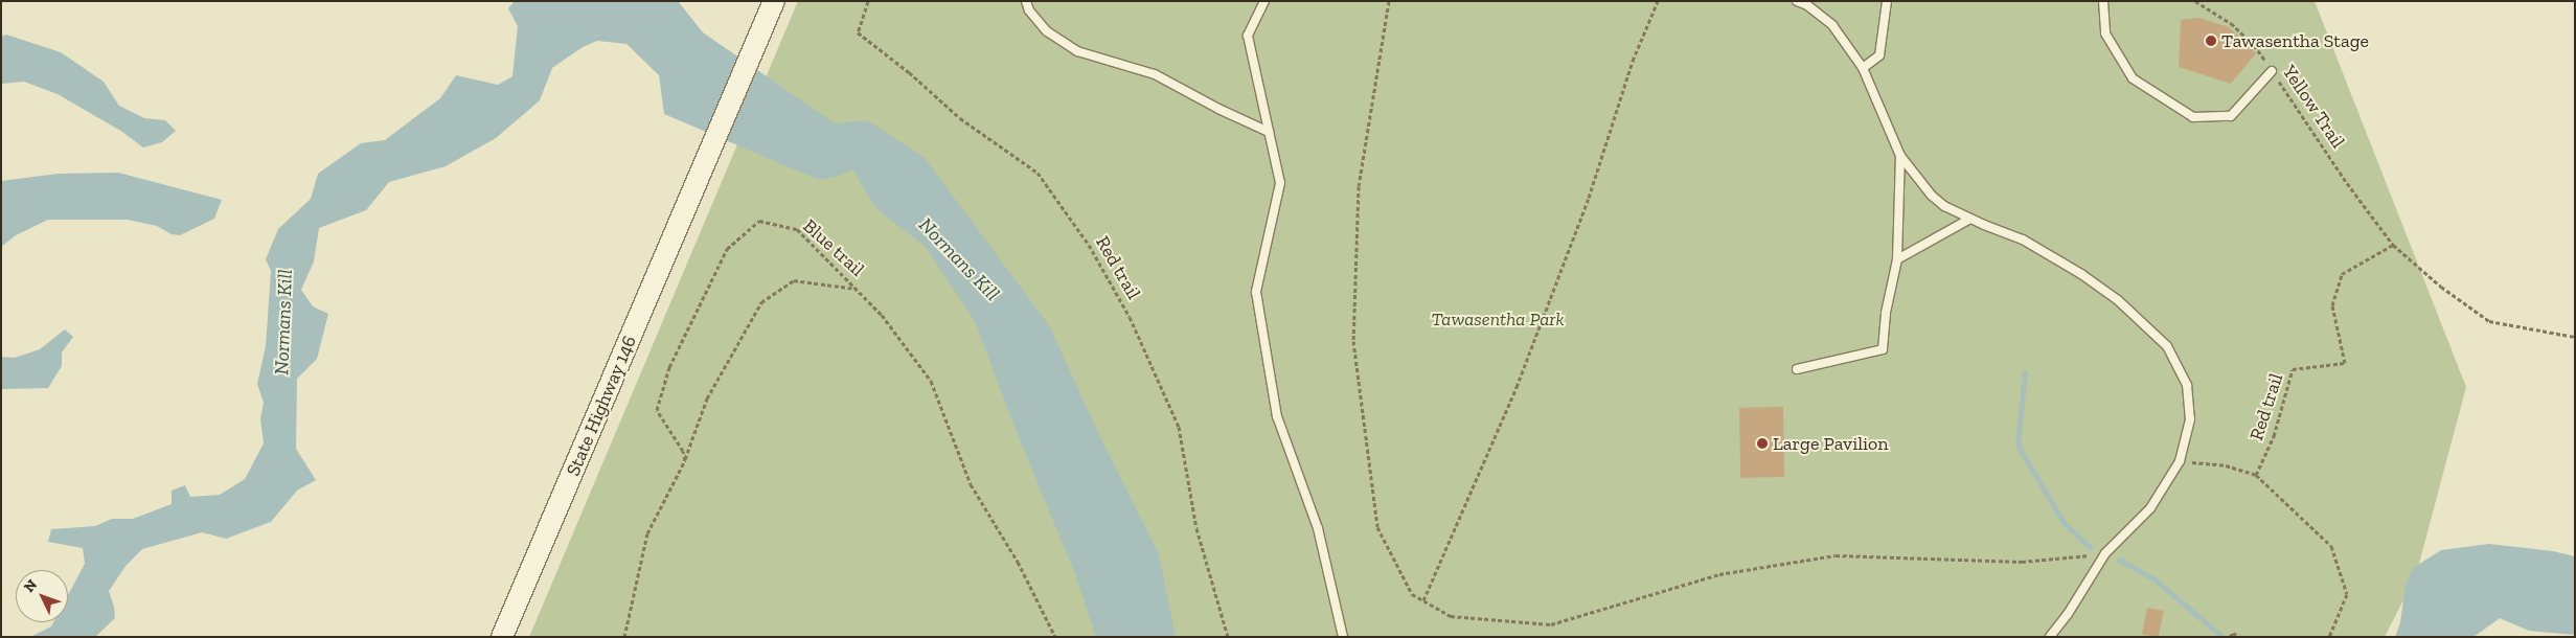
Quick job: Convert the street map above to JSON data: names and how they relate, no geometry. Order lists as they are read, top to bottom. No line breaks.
{"streets":{"main road":["State Highway 146"],"path":["Yellow Trail","Blue trail","Red trail"]},"crossings":[["Yellow Trail","Red trail"]],"water":["Normans Kill"],"parks":["Tawasentha Park"],"places":["Tawasentha Stage","Large Pavilion"],"north":"top left"}
